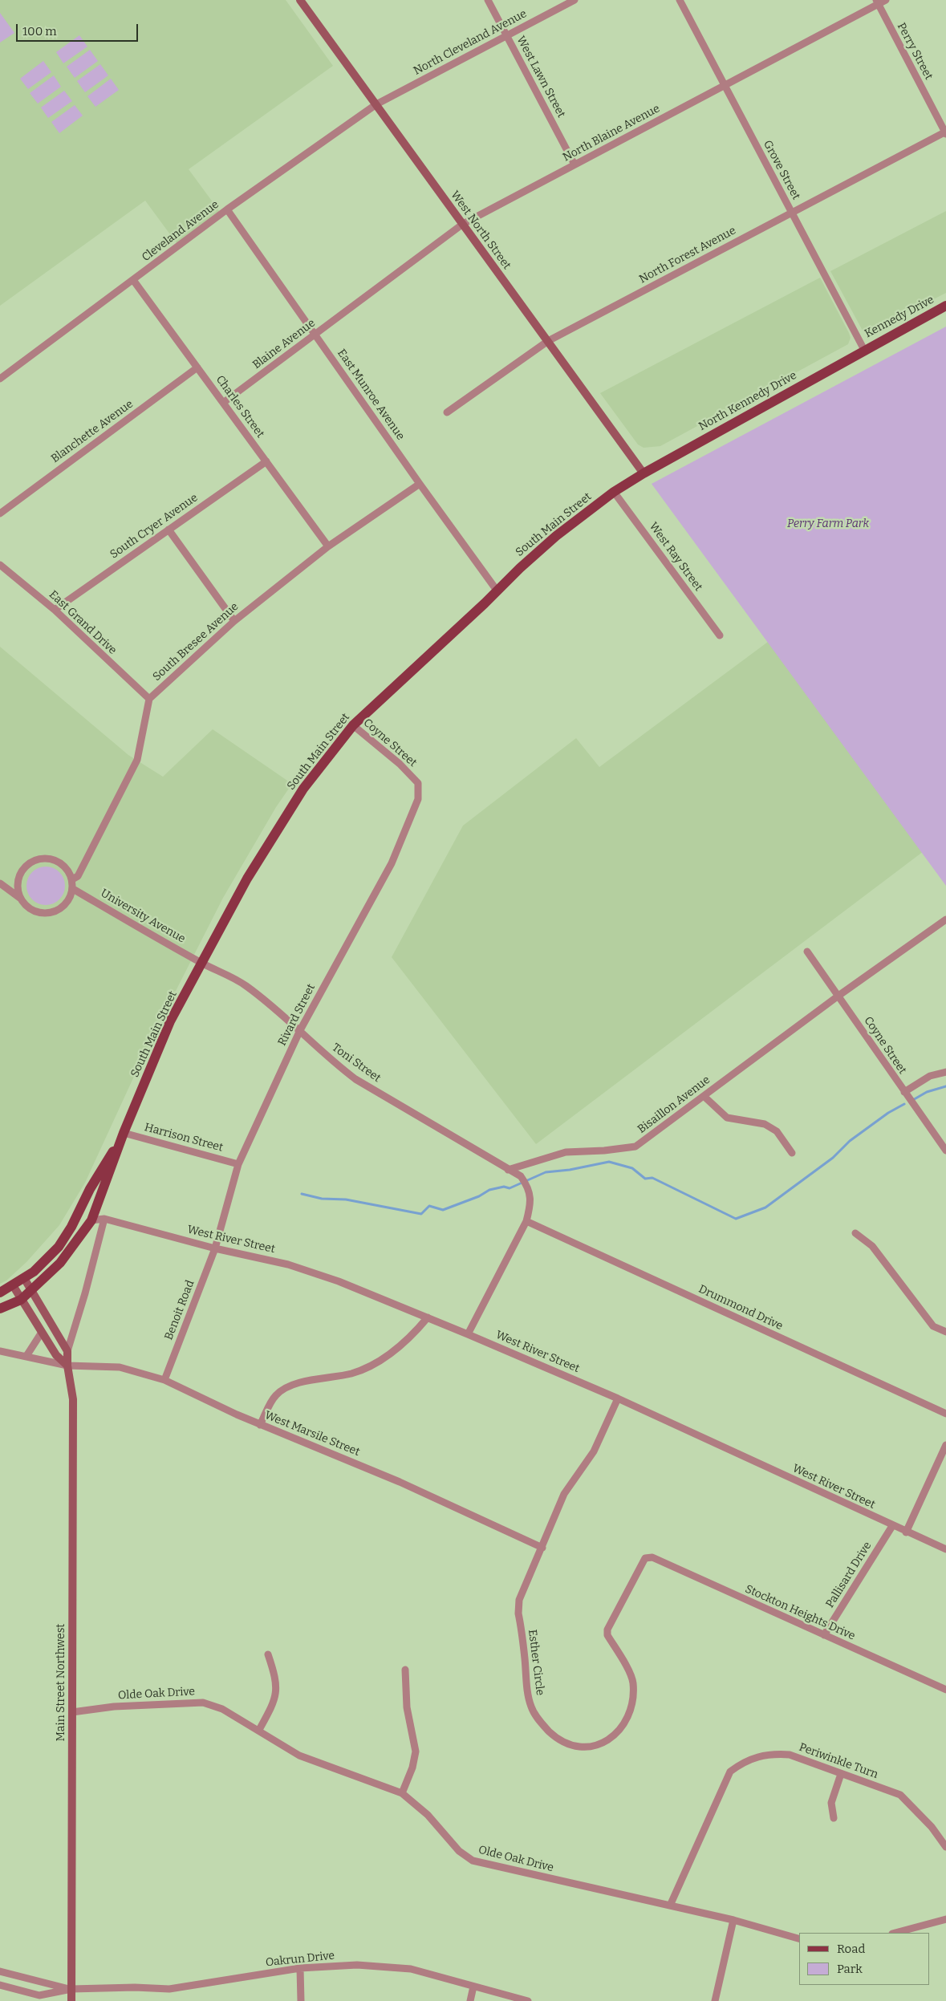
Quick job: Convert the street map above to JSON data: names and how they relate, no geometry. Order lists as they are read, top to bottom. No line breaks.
{"streets":{"main road":["West North Street","Kennedy Drive","North Kennedy Drive","South Main Street","Main Street Northwest"],"street":["North Cleveland Avenue","Perry Street","West Lawn Street","North Blaine Avenue","Grove Street","Cleveland Avenue","North Forest Avenue","Blaine Avenue","East Munroe Avenue","Charles Street","Blanchette Avenue","South Cryer Avenue","West Ray Street","East Grand Drive","South Bresee Avenue","Coyne Street","University Avenue","Rivard Street","Toni Street","Bisaillon Avenue","Harrison Street","West River Street","Drummond Drive","Benoit Road","West Marsile Street","Pallisard Drive","Stockton Heights Drive","Esther Circle","Olde Oak Drive","Periwinkle Turn","Oakrun Drive"]},"crossings":[["North Cleveland Avenue","West Lawn Street"],["North Cleveland Avenue","West North Street"],["North Cleveland Avenue","Cleveland Avenue"],["Perry Street","North Blaine Avenue"],["Perry Street","North Forest Avenue"],["West Lawn Street","North Blaine Avenue"],["North Blaine Avenue","Grove Street"],["North Blaine Avenue","West North Street"],["North Blaine Avenue","Blaine Avenue"],["Grove Street","North Forest Avenue"],["Grove Street","Kennedy Drive"],["Grove Street","North Kennedy Drive"],["West North Street","Cleveland Avenue"],["West North Street","North Forest Avenue"],["West North Street","North Kennedy Drive"],["West North Street","South Main Street"],["Cleveland Avenue","East Munroe Avenue"],["Cleveland Avenue","Charles Street"],["Kennedy Drive","North Kennedy Drive"],["Blaine Avenue","East Munroe Avenue"],["Blaine Avenue","Charles Street"],["East Munroe Avenue","South Main Street"],["East Munroe Avenue","South Bresee Avenue"],["North Kennedy Drive","South Main Street"],["Charles Street","Blanchette Avenue"],["Charles Street","South Cryer Avenue"],["Charles Street","South Bresee Avenue"],["South Main Street","West Ray Street"],["South Main Street","Coyne Street"],["South Main Street","University Avenue"],["South Main Street","Toni Street"],["South Main Street","Harrison Street"],["South Main Street","West River Street"],["South Cryer Avenue","East Grand Drive"],["East Grand Drive","South Bresee Avenue"],["Coyne Street","Rivard Street"],["Coyne Street","Bisaillon Avenue"],["University Avenue","Toni Street"],["Rivard Street","Toni Street"],["Rivard Street","Harrison Street"],["Rivard Street","West River Street"],["Rivard Street","Benoit Road"],["Toni Street","Bisaillon Avenue"],["West River Street","Benoit Road"],["West River Street","Pallisard Drive"],["Benoit Road","West Marsile Street"],["West Marsile Street","Esther Circle"],["West Marsile Street","Main Street Northwest"],["Pallisard Drive","Stockton Heights Drive"],["Stockton Heights Drive","Esther Circle"],["Main Street Northwest","Olde Oak Drive"],["Main Street Northwest","Oakrun Drive"],["Olde Oak Drive","Periwinkle Turn"]],"parks":["Perry Farm Park"],"legend":["Road","Park"],"scale_bar":"100 m"}
